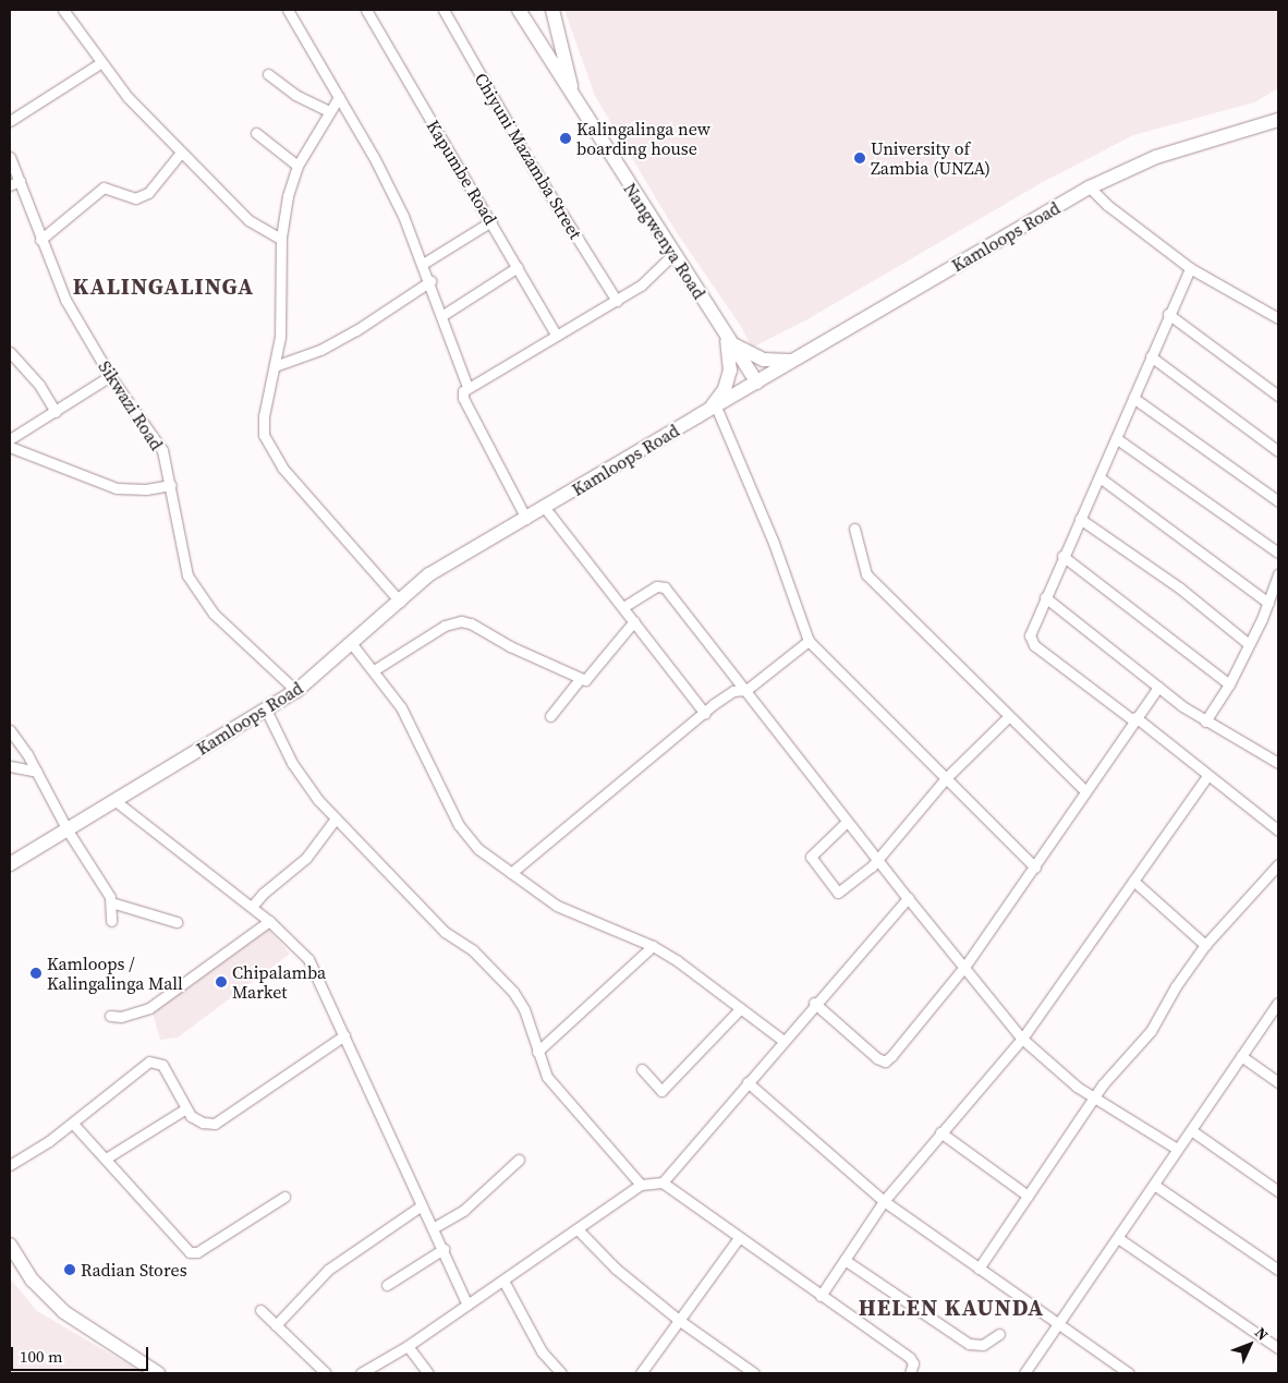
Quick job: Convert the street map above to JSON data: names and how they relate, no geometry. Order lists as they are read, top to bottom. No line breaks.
{"streets":{"main road":["Kamloops Road","Nangwenya Road"],"street":["Chiyuni Mazamba Street","Kapumbe Road","Sikwazi Road"]},"crossings":[["Kamloops Road","Nangwenya Road"],["Kamloops Road","Sikwazi Road"]],"districts":["KALINGALINGA","HELEN KAUNDA"],"places":["Kalingalinga new boarding house","University of Zambia (UNZA)","Kamloops / Kalingalinga Mall","Chipalamba Market","Radian Stores"],"scale_bar":"100 m","north":"top right"}
